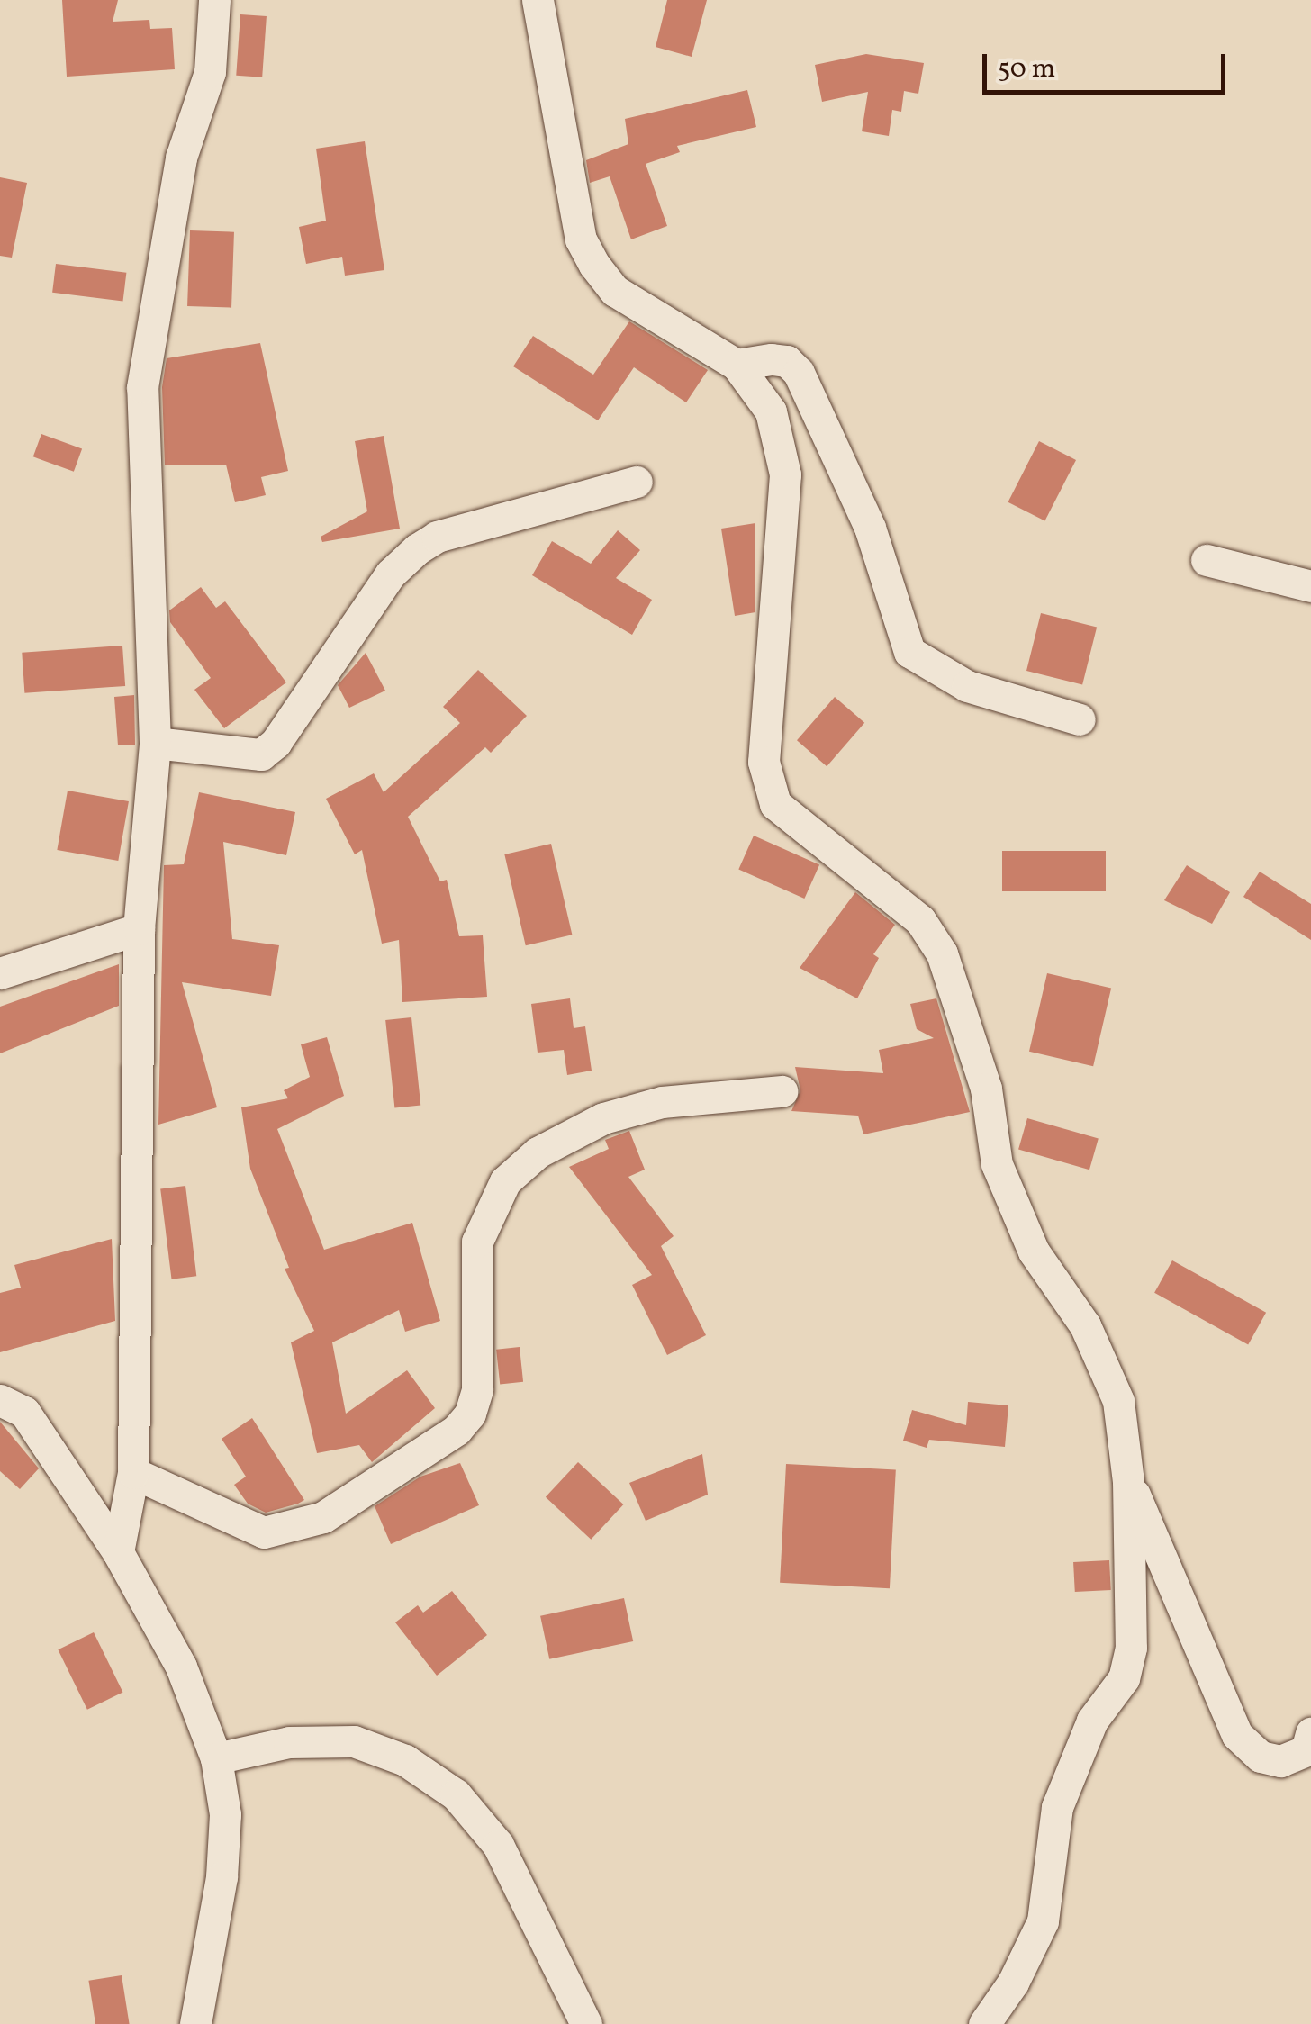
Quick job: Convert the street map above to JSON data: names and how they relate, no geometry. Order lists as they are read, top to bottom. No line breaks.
{"scale_bar":"50 m"}
